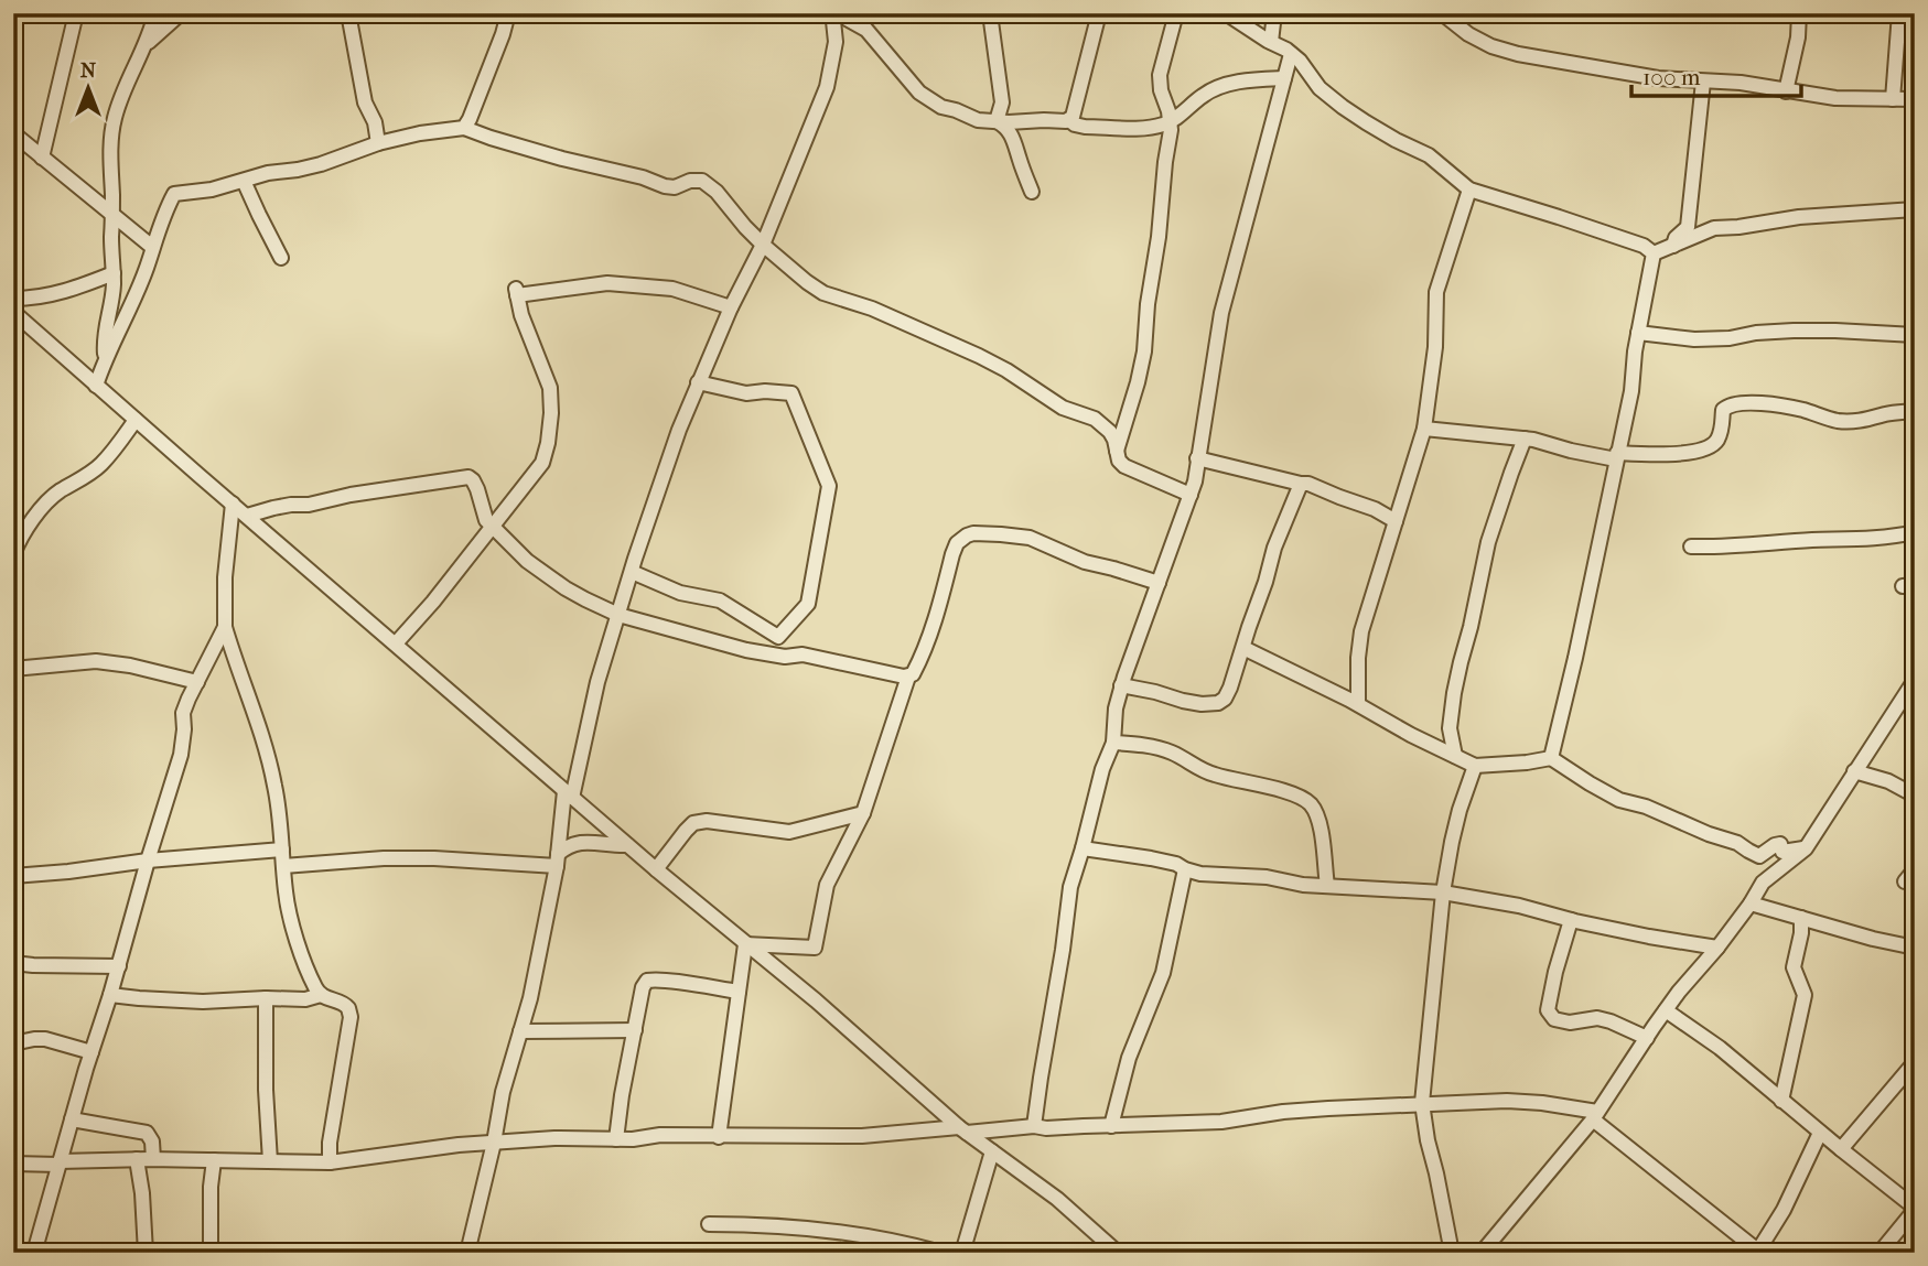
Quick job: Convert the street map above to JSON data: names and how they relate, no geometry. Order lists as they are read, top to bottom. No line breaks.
{"scale_bar":"100 m","north":"top"}
